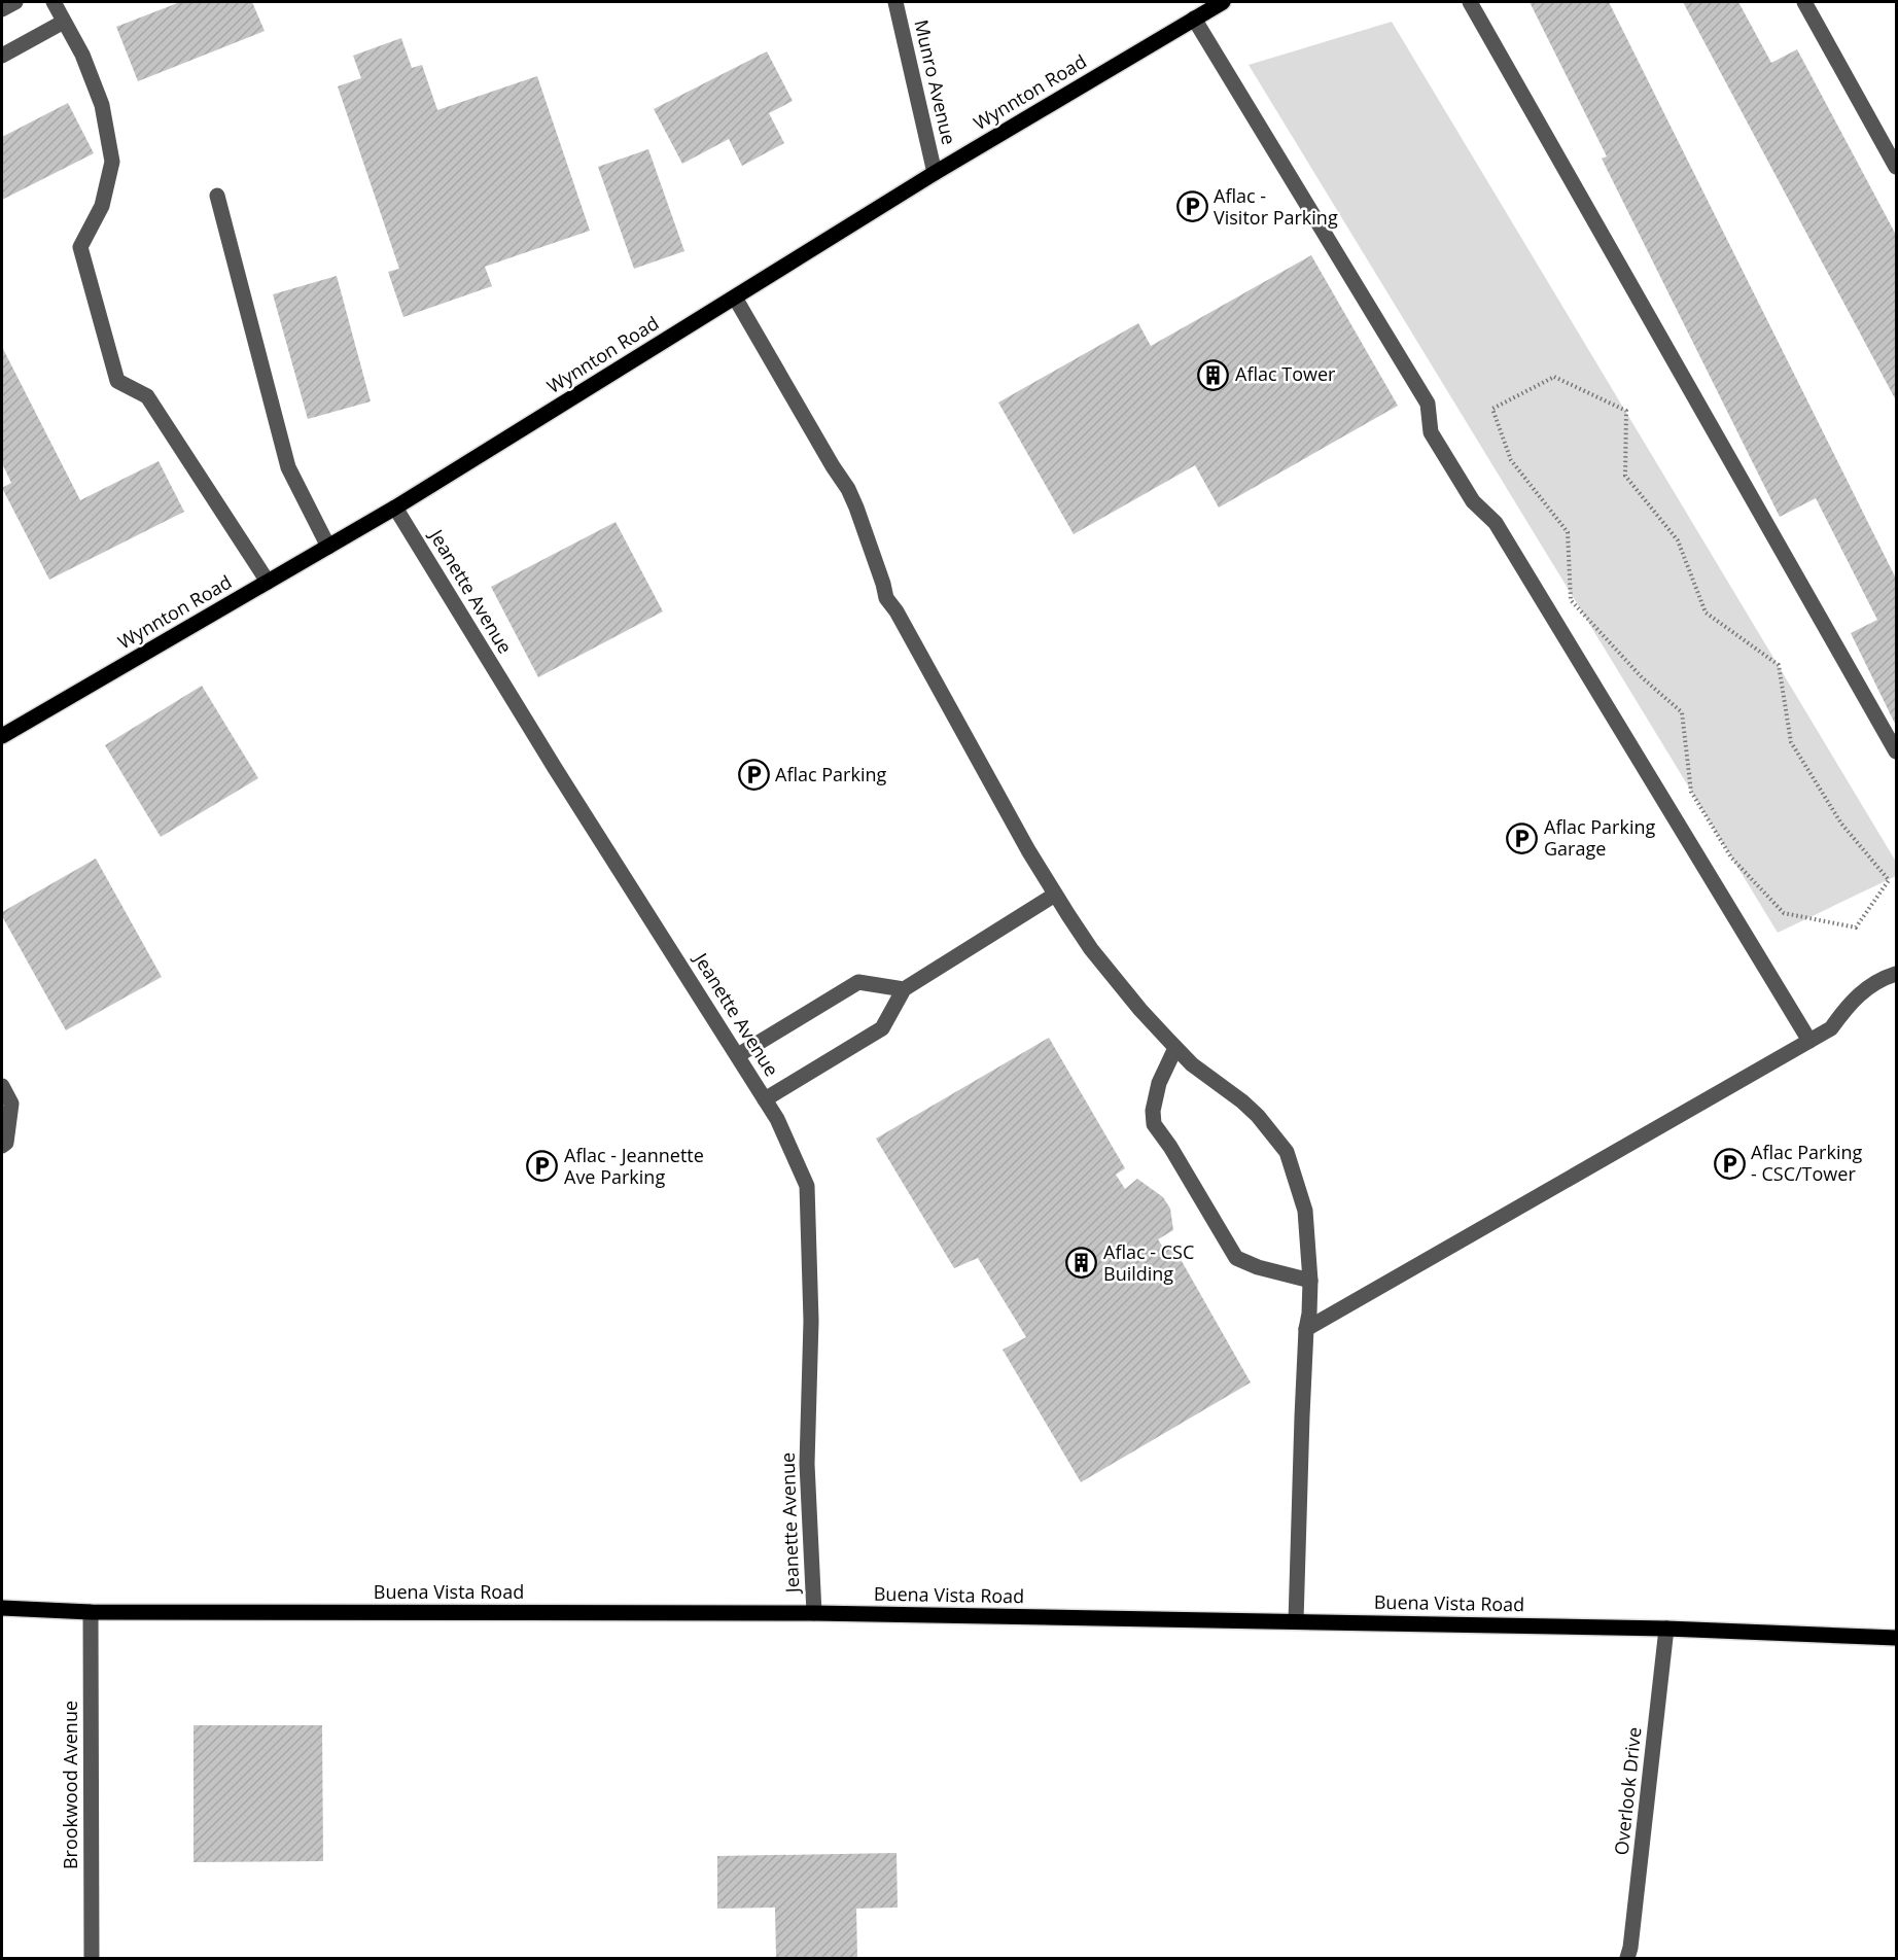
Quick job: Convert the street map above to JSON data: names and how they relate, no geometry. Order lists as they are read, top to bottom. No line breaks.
{"streets":{"main road":["Wynnton Road","Buena Vista Road"],"street":["Munro Avenue","Jeanette Avenue","Brookwood Avenue","Overlook Drive"]},"crossings":[["Munro Avenue","Wynnton Road"],["Wynnton Road","Jeanette Avenue"],["Jeanette Avenue","Buena Vista Road"],["Buena Vista Road","Brookwood Avenue"],["Buena Vista Road","Overlook Drive"]],"places":{"parking":["Aflac - Visitor Parking","Aflac Parking","Aflac Parking Garage","Aflac Parking - CSC/Tower","Aflac - Jeannette Ave Parking"],"building":["Aflac Tower","Aflac - CSC Building"]}}
